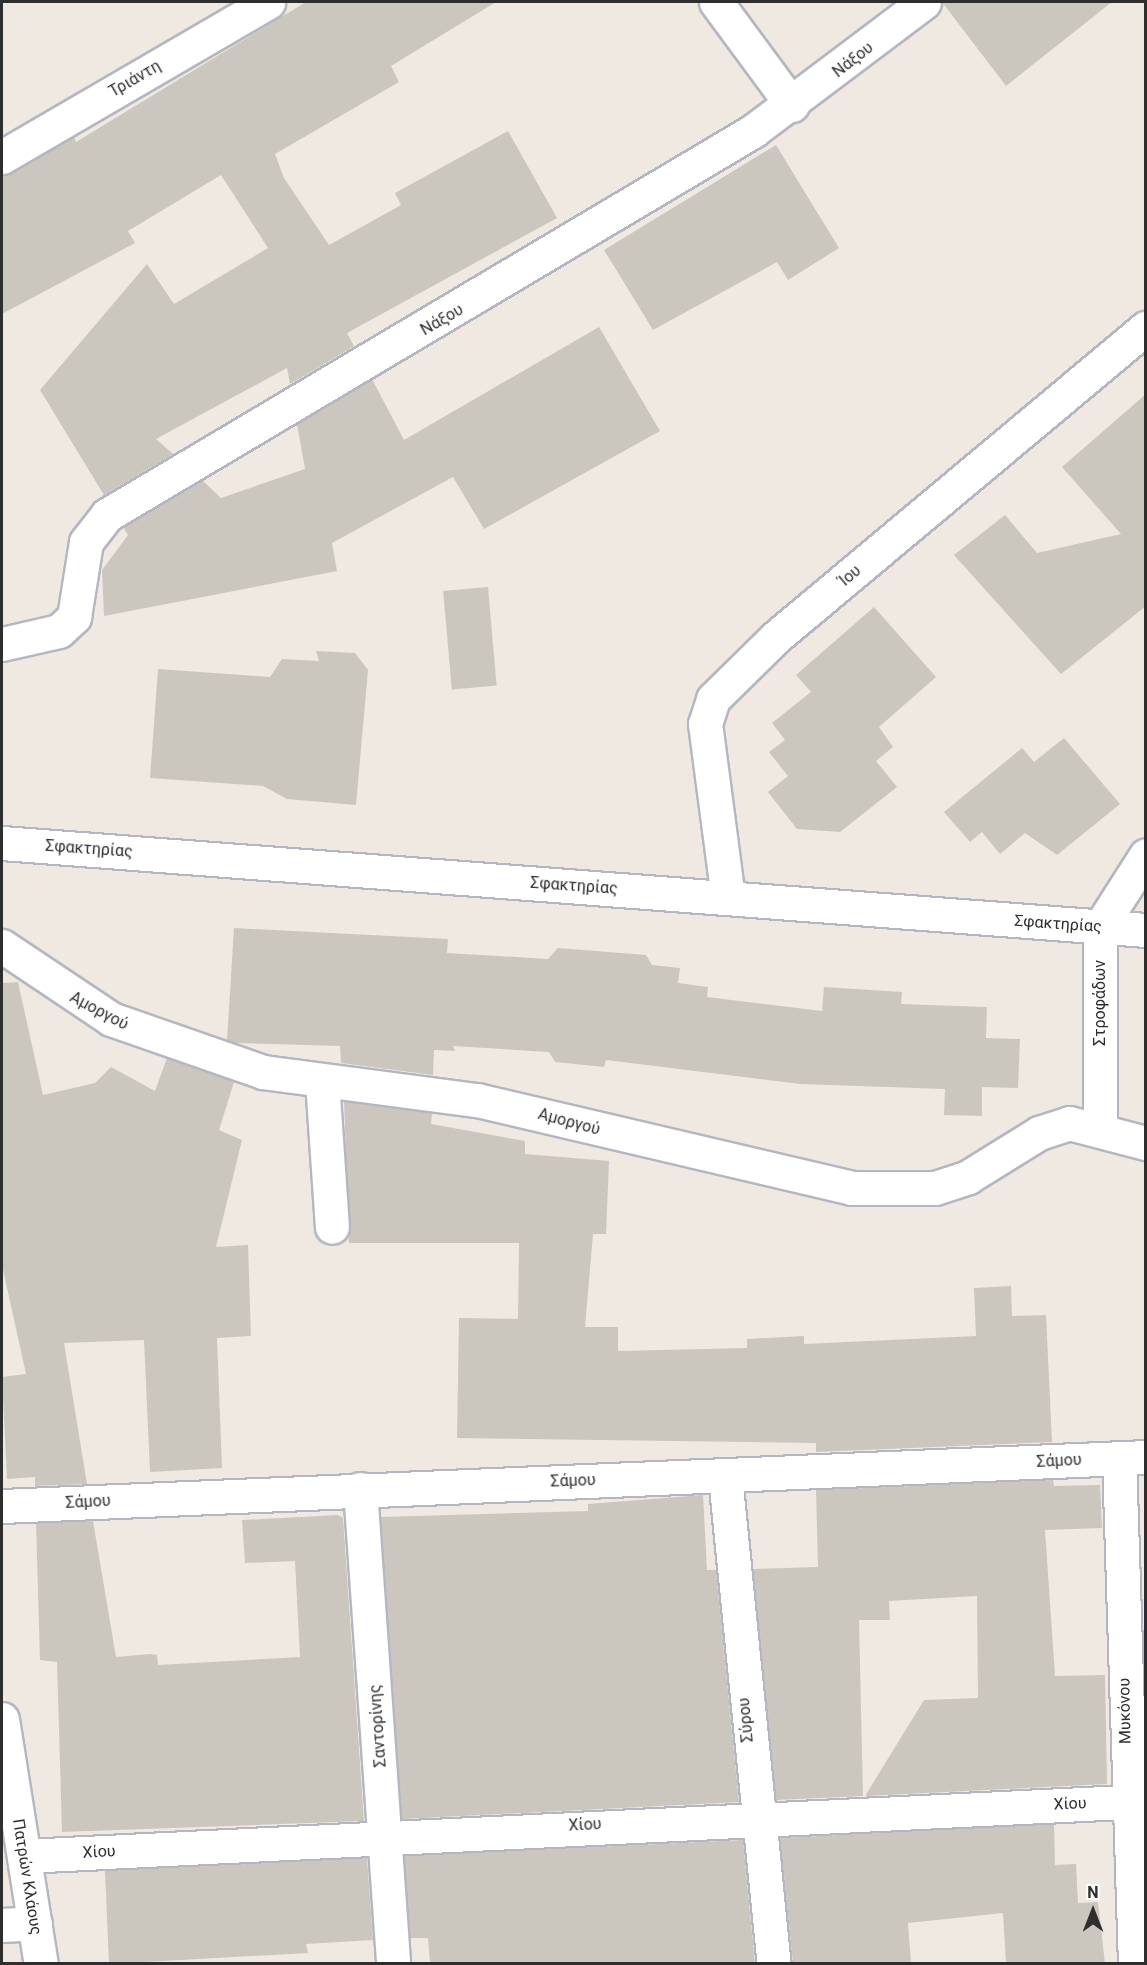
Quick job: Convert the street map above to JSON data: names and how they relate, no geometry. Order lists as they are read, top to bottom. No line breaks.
{"streets":{"street":["Νάξου","Τριάντη","Ίου","Σφακτηρίας","Στροφάδων","Αμοργού","Σάμου","Μυκόνου","Σύρου","Σαντορίνης","Χίου","Πατρών Κλάους"]},"crossings":[["Ίου","Σφακτηρίας"],["Σφακτηρίας","Στροφάδων"],["Στροφάδων","Αμοργού"],["Σάμου","Μυκόνου"],["Σάμου","Σύρου"],["Σάμου","Σαντορίνης"],["Μυκόνου","Χίου"],["Σύρου","Χίου"],["Σαντορίνης","Χίου"],["Χίου","Πατρών Κλάους"]],"north":"top"}
